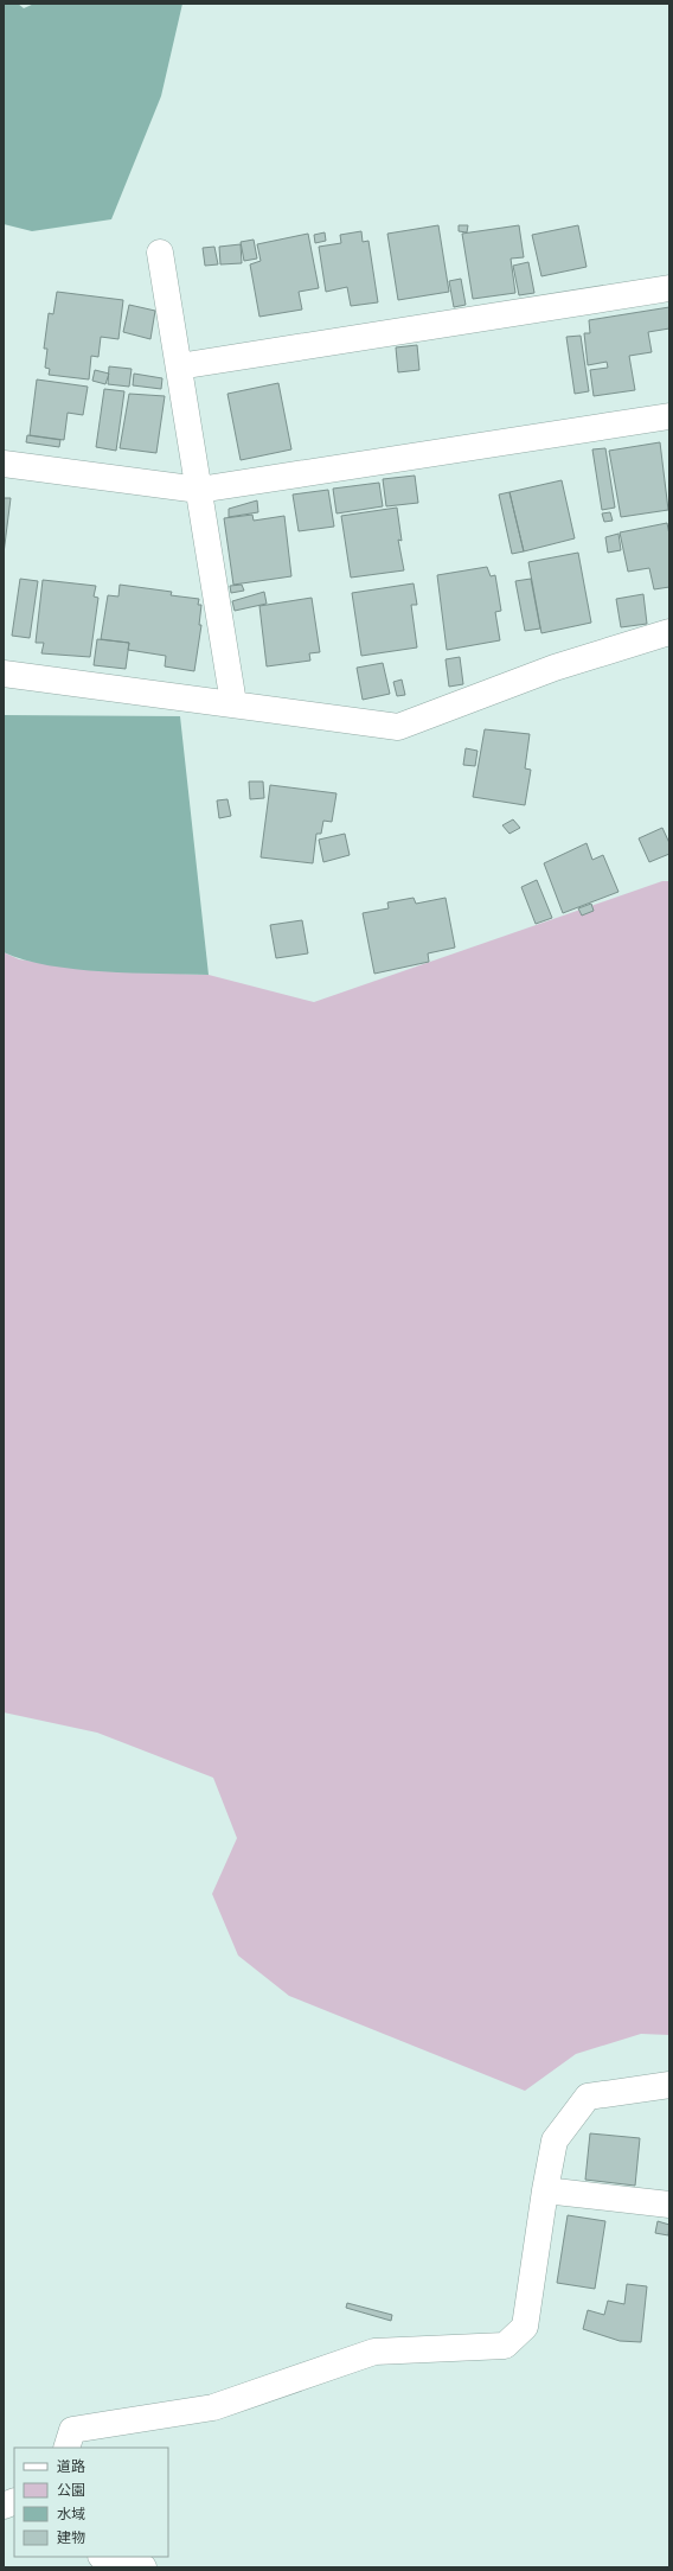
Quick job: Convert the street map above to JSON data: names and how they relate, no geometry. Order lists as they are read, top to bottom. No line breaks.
{"legend":["道路","公園","水域","建物"]}
